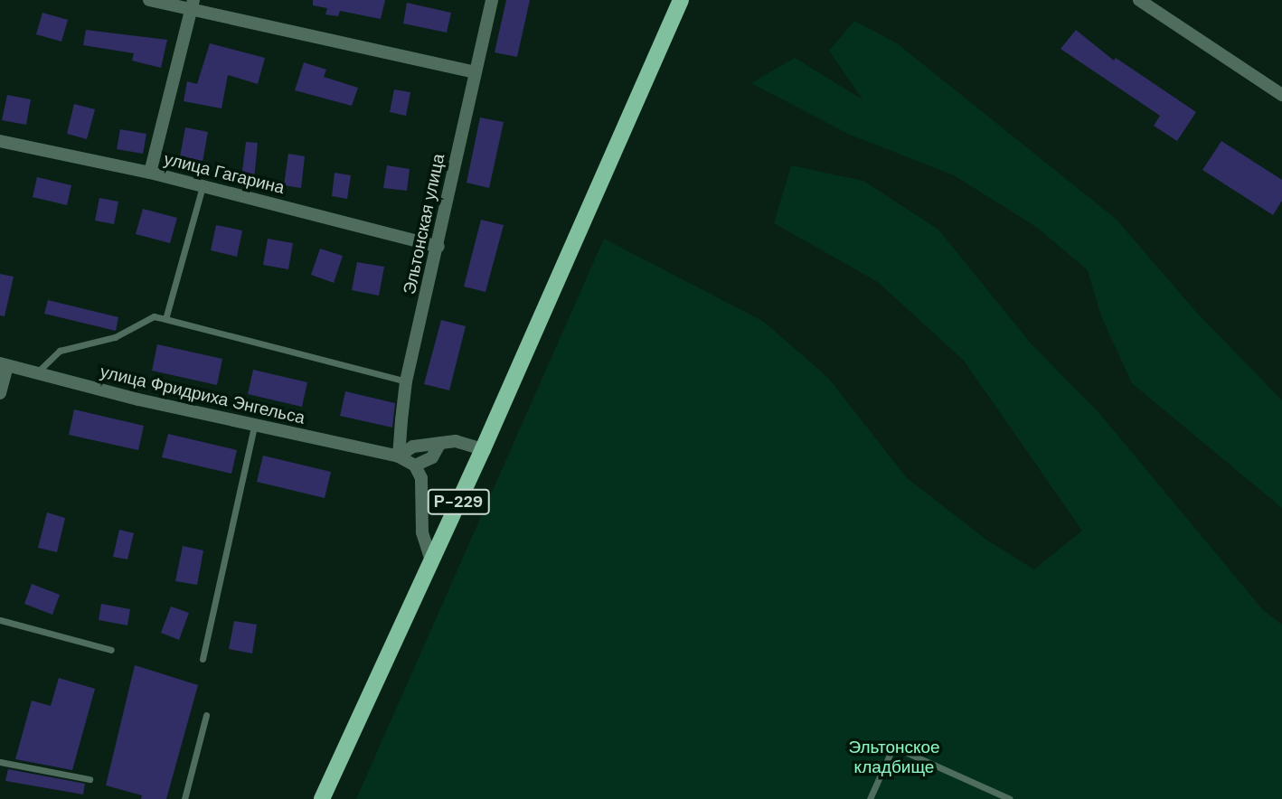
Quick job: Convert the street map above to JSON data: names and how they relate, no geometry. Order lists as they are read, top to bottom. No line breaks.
{"streets":{"main road":["Р-229"],"street":["улица Гагарина","Эльтонская улица","улица Фридриха Энгельса"]},"crossings":[["улица Гагарина","Эльтонская улица"],["Эльтонская улица","улица Фридриха Энгельса"]],"parks":["Эльтонское кладбище"]}
